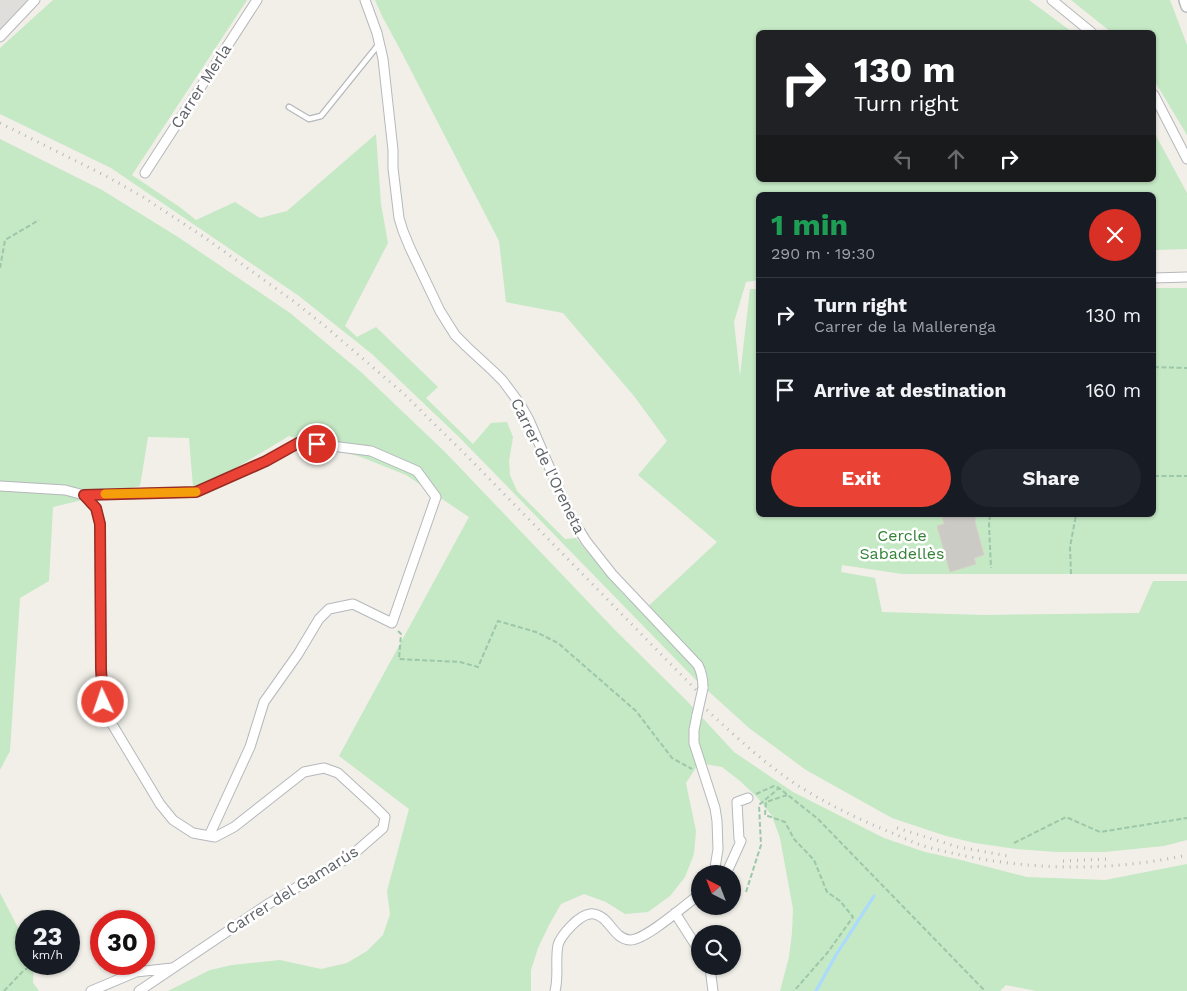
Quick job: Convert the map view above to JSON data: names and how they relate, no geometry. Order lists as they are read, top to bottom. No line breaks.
{"streets":{"street":["Carrer Merla","Carrer de l'Oreneta","Carrer del Gamarús"]},"parks":["Cercle Sabadellès"],"north":"top left","page":{"turn":["130 m","Turn right"],"heading":["1 min","290 m · 19:30"],"list":[{"name":"Turn right","note":"Carrer de la Mallerenga","value":"130 m"},{"name":"Arrive at destination","value":"160 m"}],"buttons":["Exit","Share"],"speed":"23 km/h","limit":"30"}}
